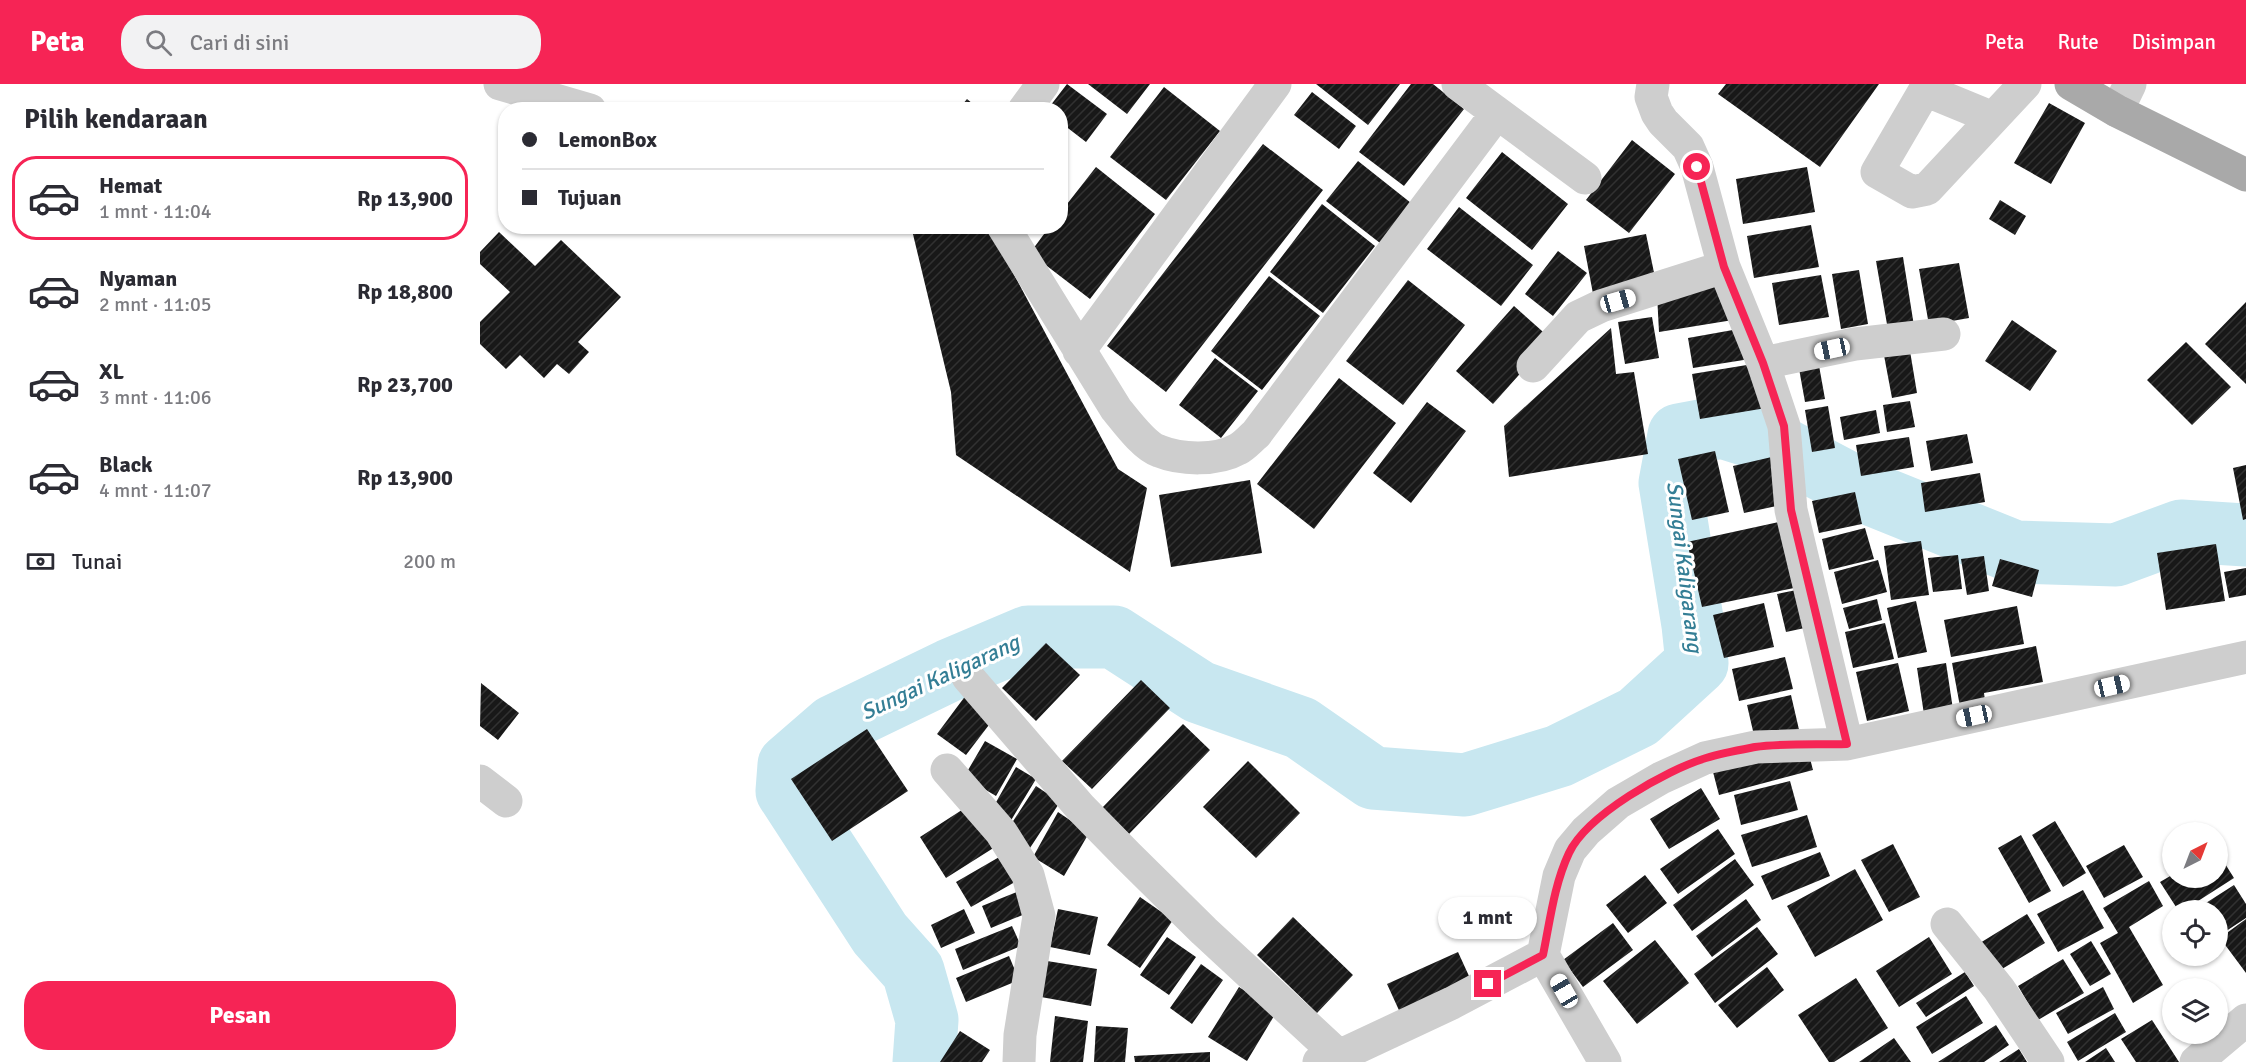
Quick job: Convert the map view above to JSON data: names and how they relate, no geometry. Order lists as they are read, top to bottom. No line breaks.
{"water":["Sungai Kaligarang"],"north":"top right","page":{"header":"Peta","search":"Cari di sini","nav":["Peta","Rute","Disimpan"],"heading":"Pilih kendaraan","banner":["LemonBox","Tujuan"],"list":[{"name":"Hemat","note":"1 mnt · 11:04","value":"Rp 13,900"},{"name":"Nyaman","note":"2 mnt · 11:05","value":"Rp 18,800"},{"name":"XL","note":"3 mnt · 11:06","value":"Rp 23,700"},{"name":"Black","note":"4 mnt · 11:07","value":"Rp 13,900"}],"pay":["Tunai","200 m"],"bubble":"1 mnt","buttons":"Pesan"}}
